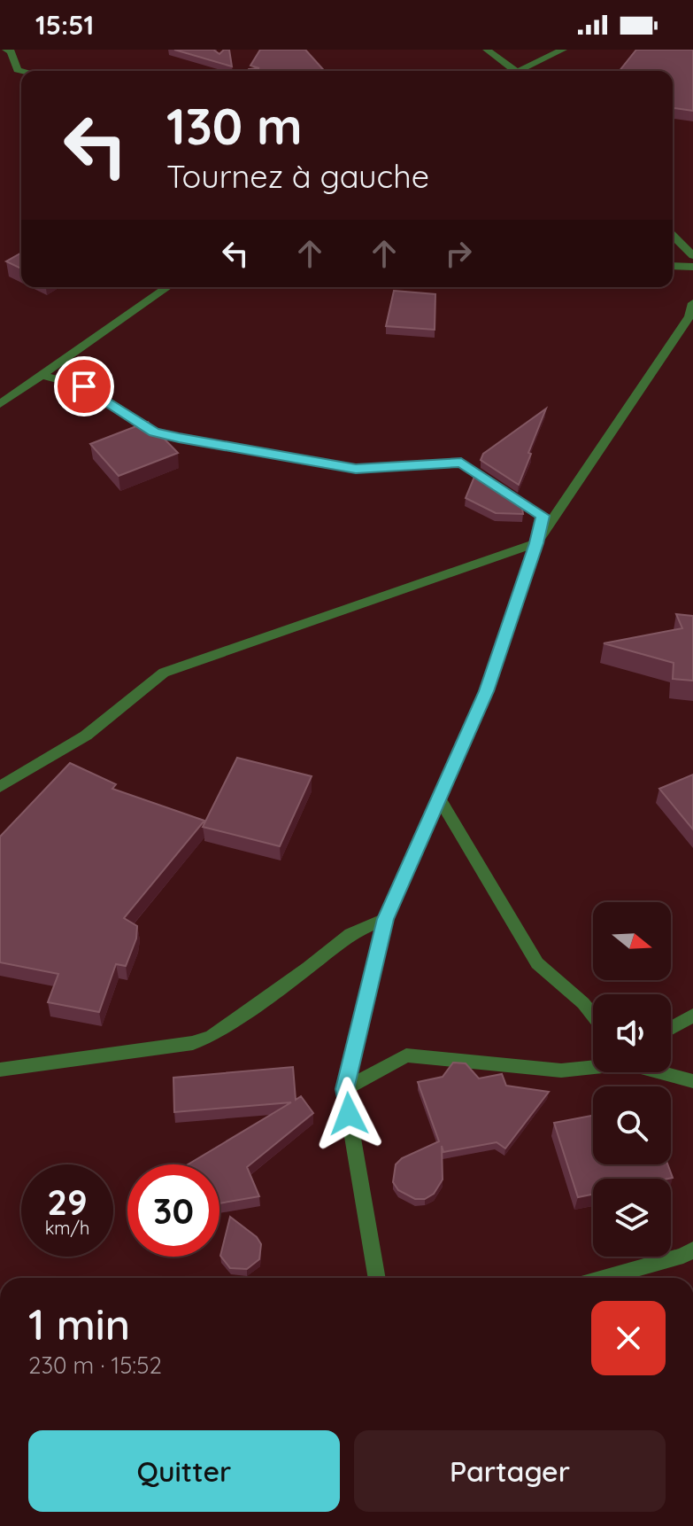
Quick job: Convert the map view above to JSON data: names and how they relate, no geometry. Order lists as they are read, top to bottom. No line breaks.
{"north":"right","page":{"status":"15:51","turn":["130 m","Tournez à gauche"],"speed":"29 km/h","limit":"30","heading":["1 min","230 m · 15:52"],"buttons":["Quitter","Partager"]}}
